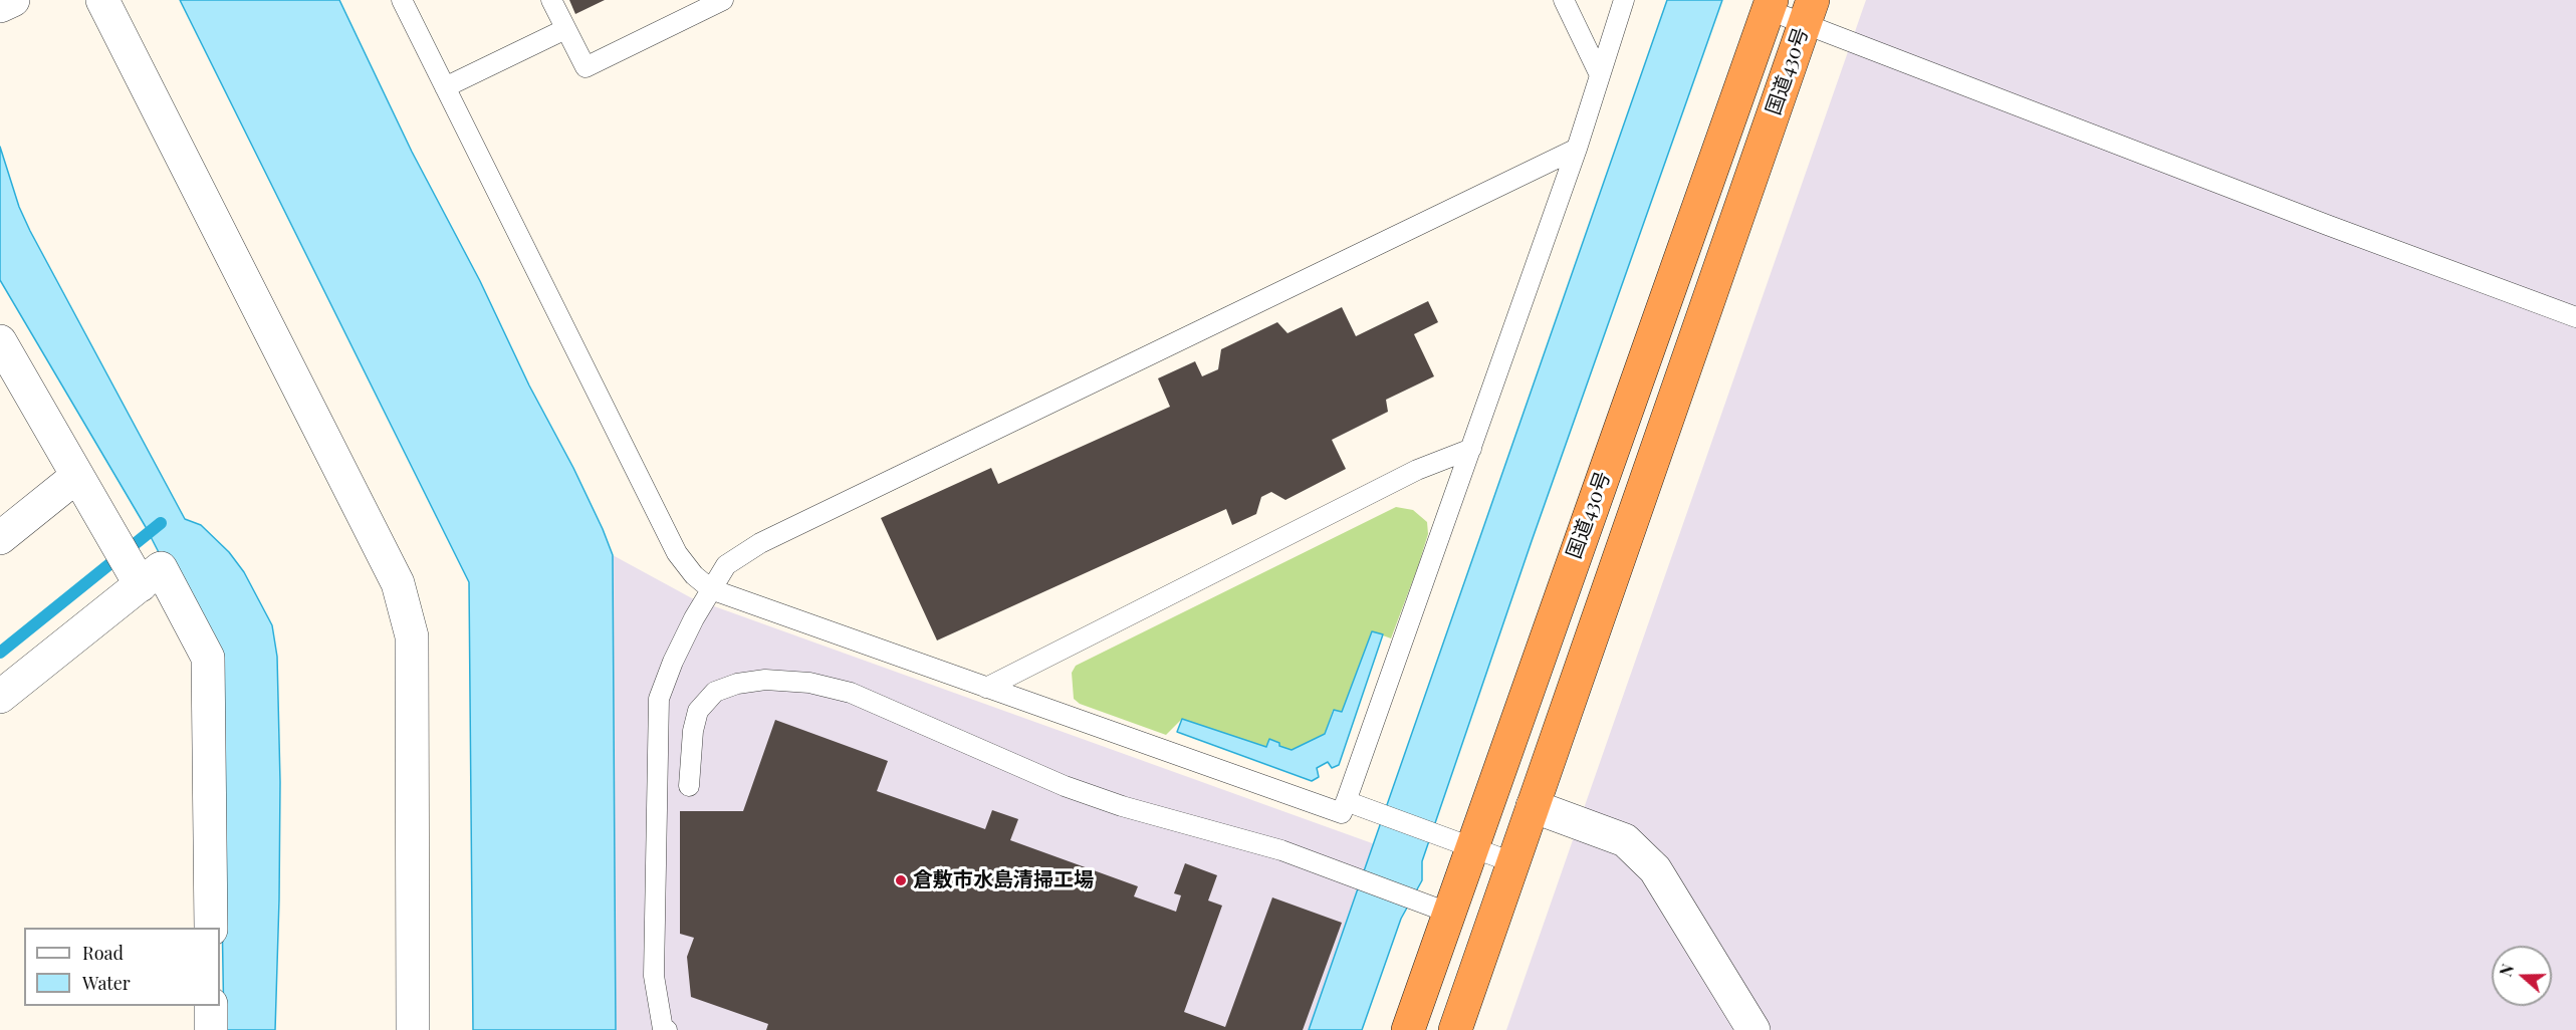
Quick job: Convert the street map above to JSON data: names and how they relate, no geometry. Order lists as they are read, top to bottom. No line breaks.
{"streets":{"highway":["国道430号"]},"places":["倉敷市水島清掃工場"],"legend":["Road","Water"],"north":"left"}
